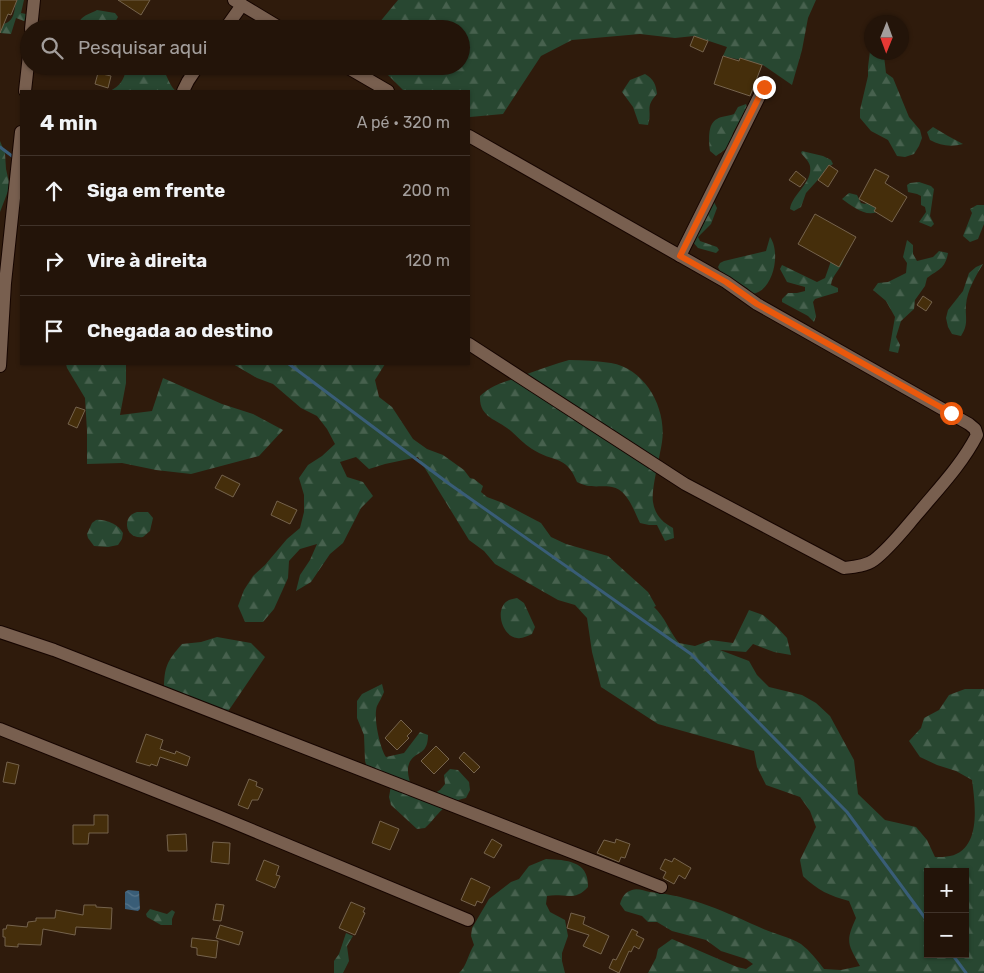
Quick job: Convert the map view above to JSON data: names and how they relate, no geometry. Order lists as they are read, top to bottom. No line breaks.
{"north":"bottom","page":{"search":"Pesquisar aqui","heading":["4 min","A pé · 320 m"],"list":[["Siga em frente","200 m"],["Vire à direita","120 m"],"Chegada ao destino"],"map_buttons":["+","−"]}}
